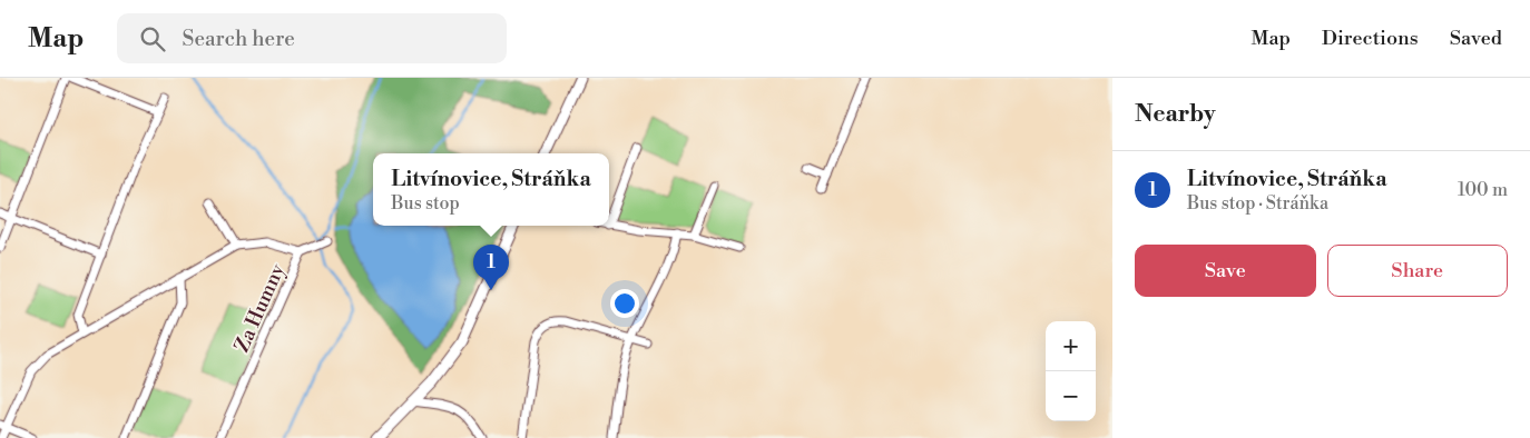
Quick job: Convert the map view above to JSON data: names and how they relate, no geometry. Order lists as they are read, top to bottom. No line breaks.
{"streets":{"street":["Za Humny"]},"page":{"header":"Map","search":"Search here","nav":["Map","Directions","Saved"],"heading":"Nearby","list":[{"mark":"1","name":"Litvínovice, Stráňka","note":"Bus stop · Stráňka","value":"100 m"}],"popup":["Litvínovice, Stráňka","Bus stop"],"buttons":["Save","Share"],"pins":"1","map_buttons":["+","−"]}}
